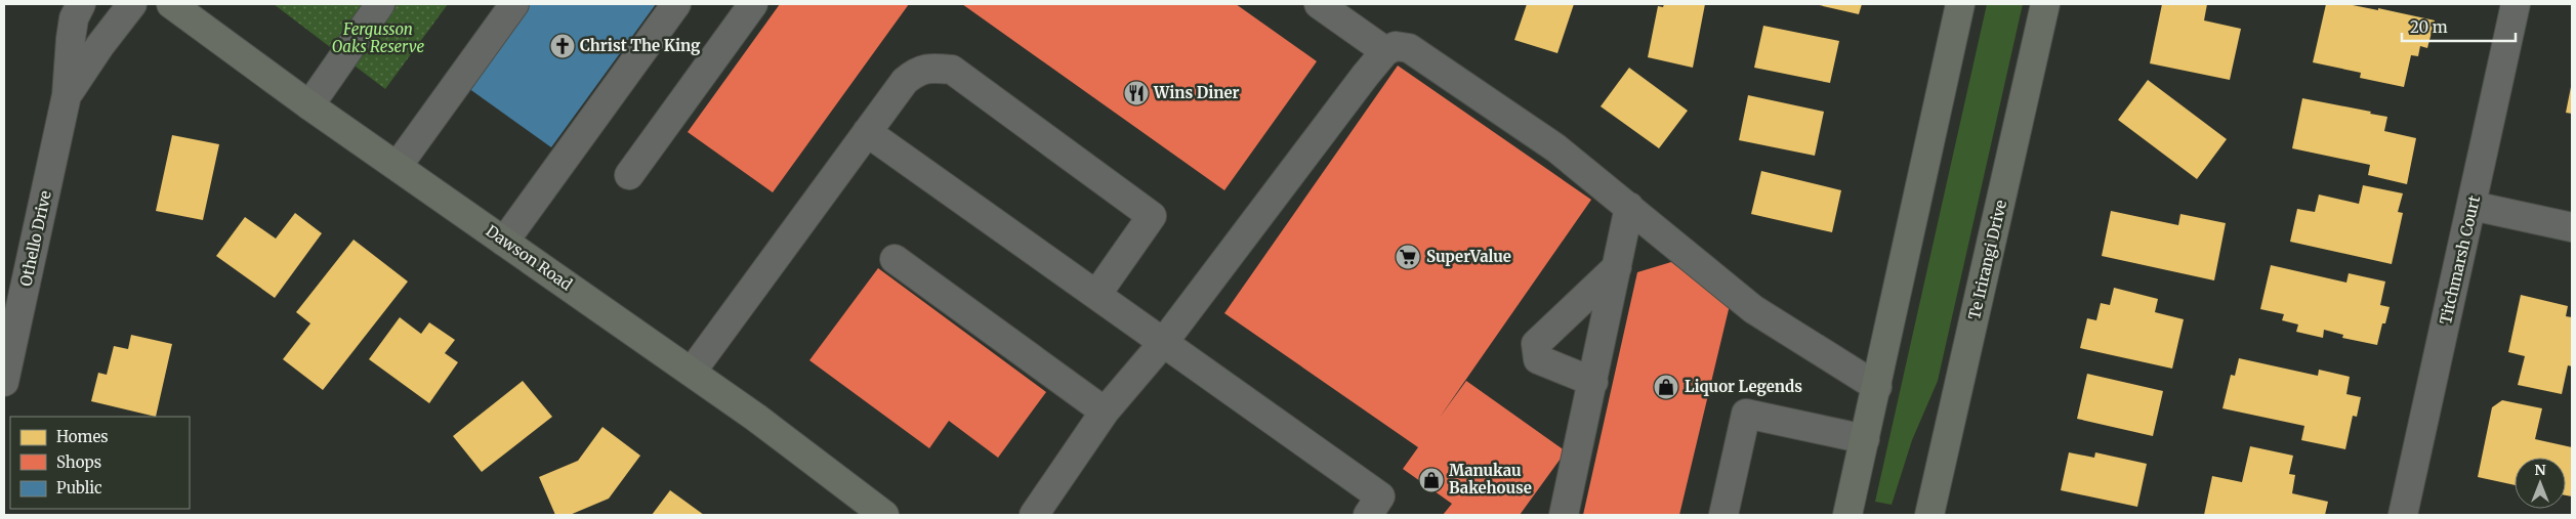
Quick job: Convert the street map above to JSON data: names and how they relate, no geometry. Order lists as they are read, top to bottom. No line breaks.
{"streets":{"main road":["Dawson Road","Te Irirangi Drive"],"street":["Othello Drive","Titchmarsh Court"]},"parks":["Fergusson Oaks Reserve"],"places":{"church":["Christ The King"],"restaurant":["Wins Diner"],"supermarket":["SuperValue"],"shop":["Liquor Legends","Manukau Bakehouse"]},"legend":["Homes","Shops","Public"],"scale_bar":"20 m","north":"top"}
